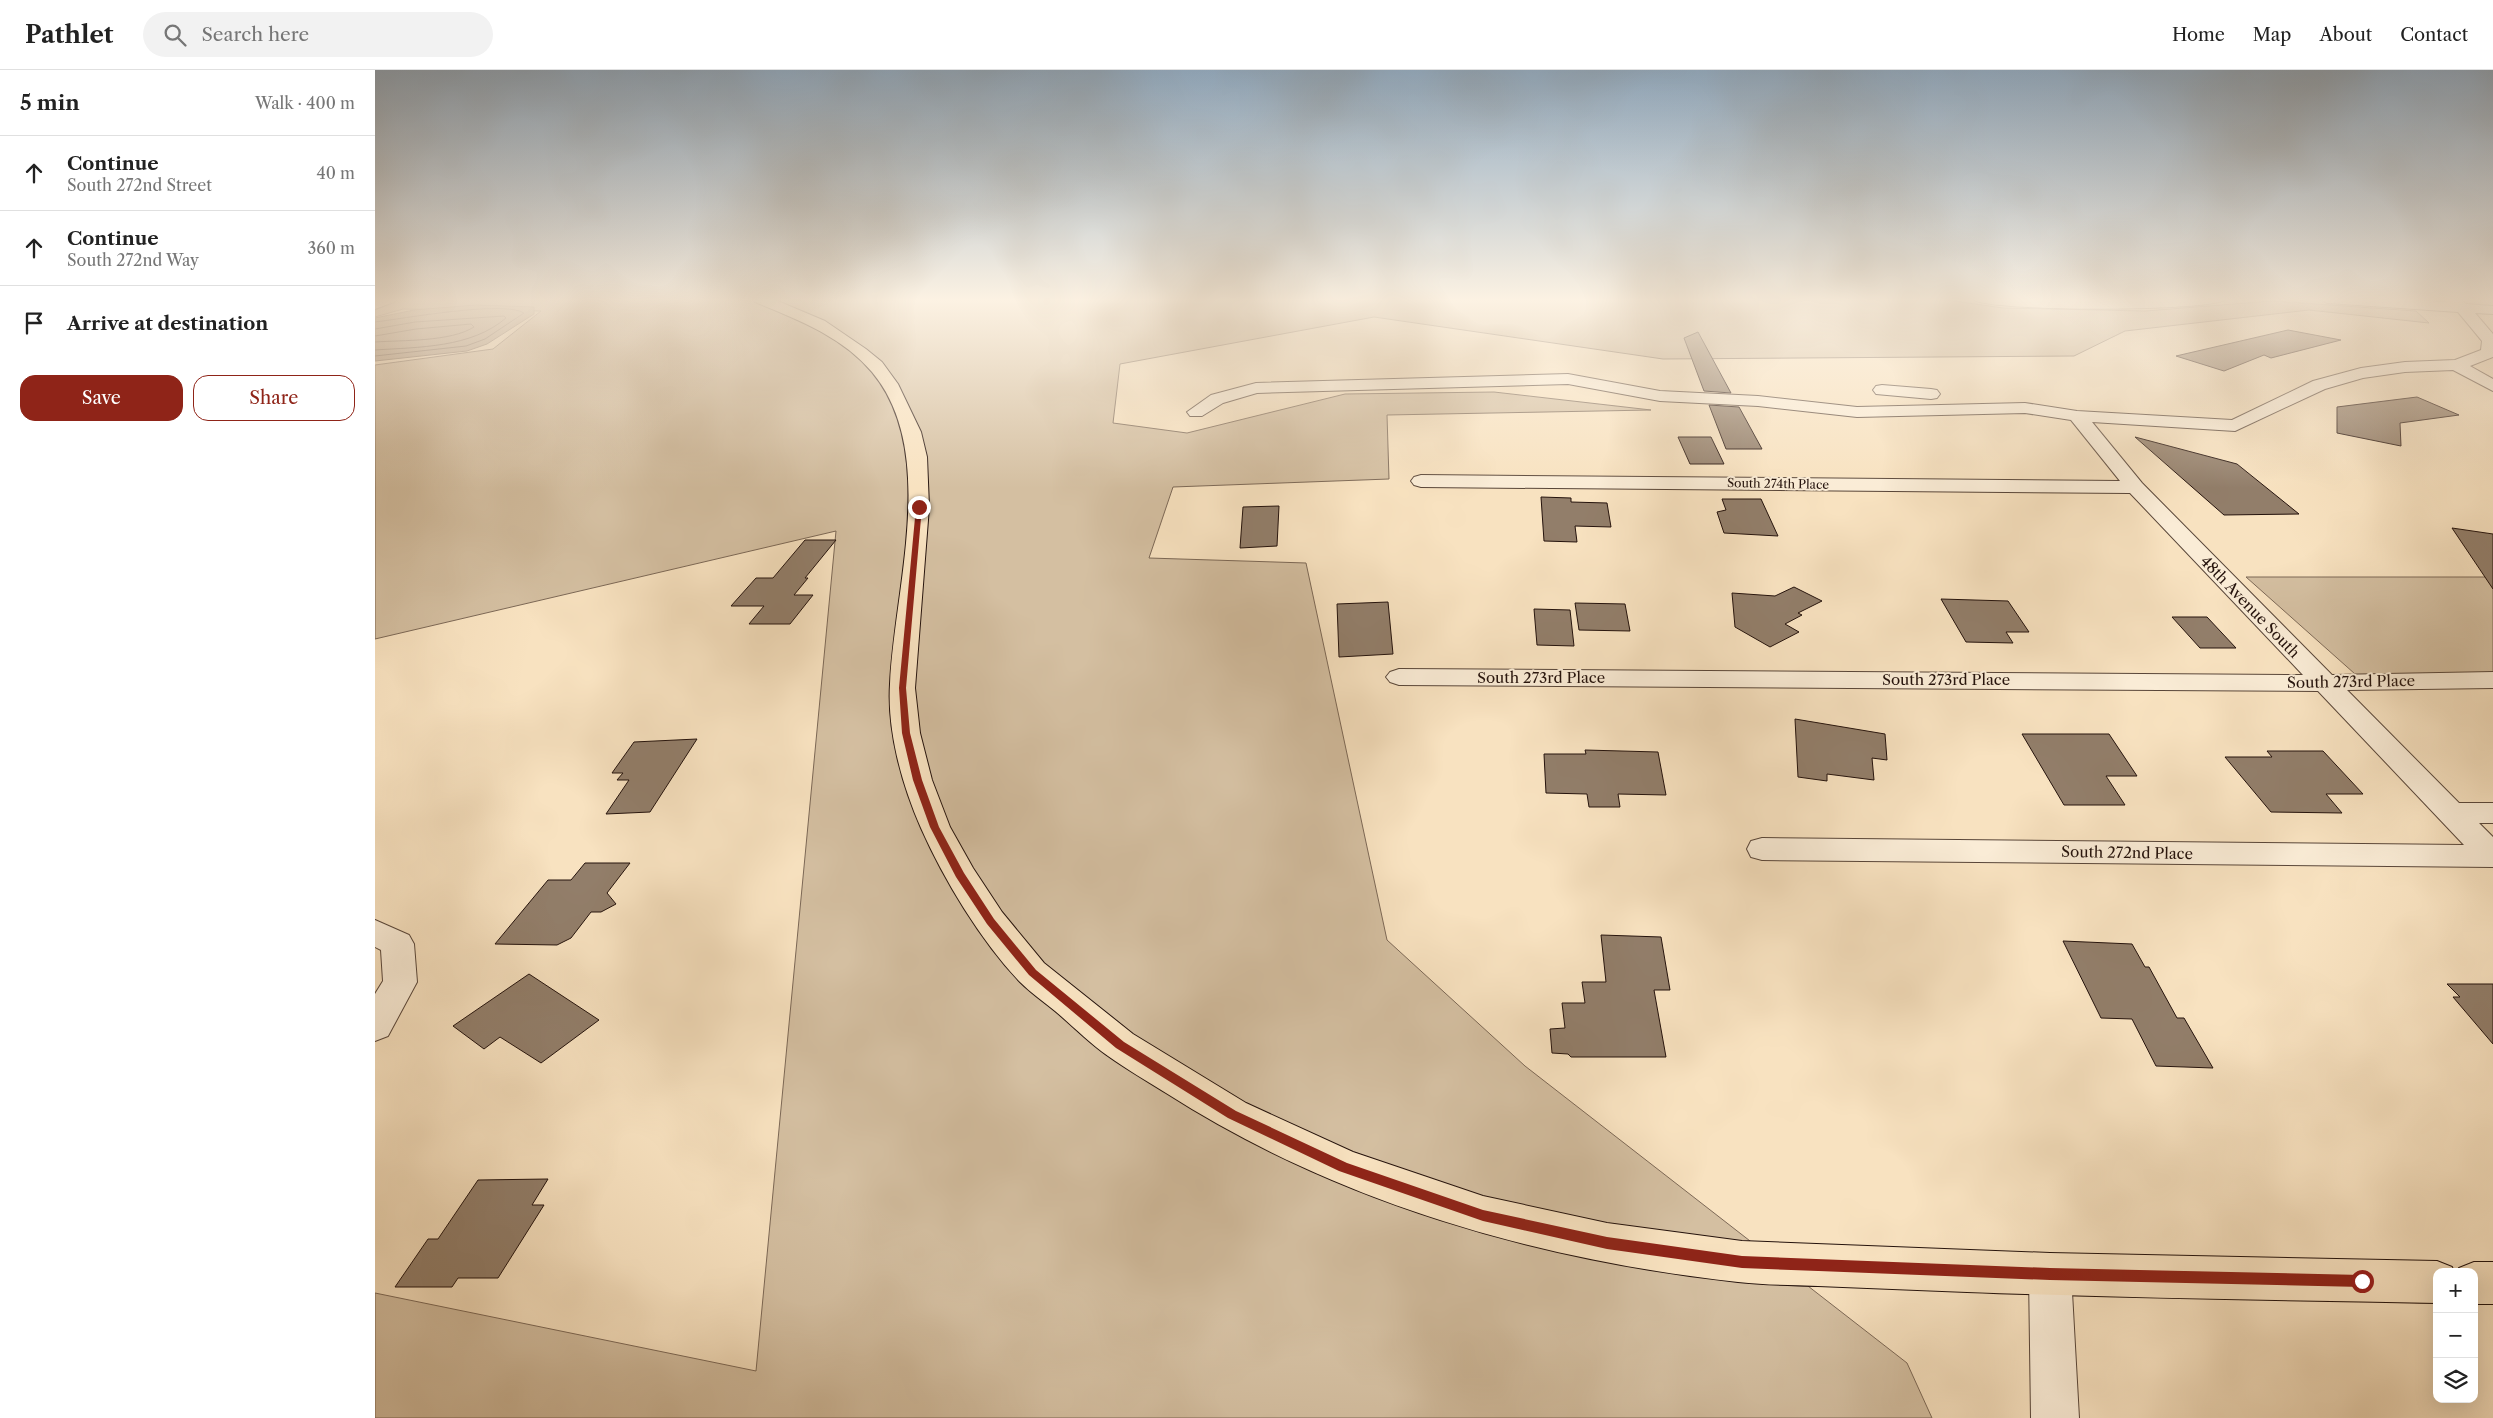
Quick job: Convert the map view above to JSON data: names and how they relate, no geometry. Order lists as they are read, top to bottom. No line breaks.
{"streets":{"street":["South 274th Place","48th Avenue South","South 273rd Place","South 272nd Place"]},"crossings":[["South 274th Place","48th Avenue South"],["48th Avenue South","South 273rd Place"],["48th Avenue South","South 272nd Place"]],"page":{"header":"Pathlet","search":"Search here","nav":["Home","Map","About","Contact"],"heading":["5 min","Walk · 400 m"],"list":[["Continue","South 272nd Street","40 m"],["Continue","South 272nd Way","360 m"],"Arrive at destination"],"buttons":["Save","Share"],"map_buttons":["+","−"]}}
